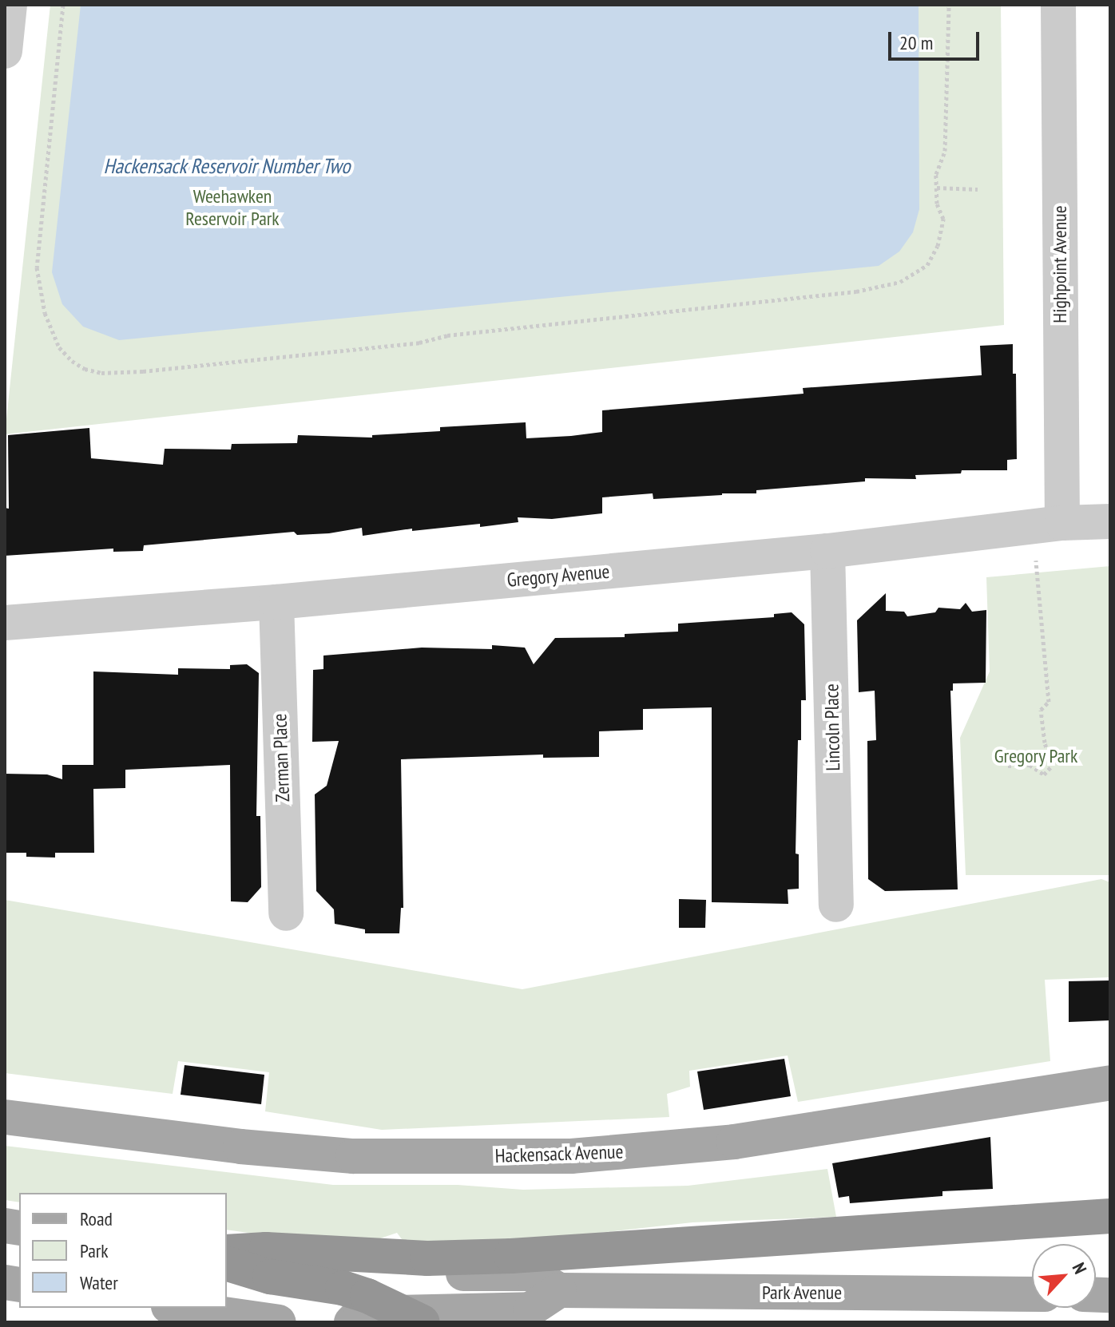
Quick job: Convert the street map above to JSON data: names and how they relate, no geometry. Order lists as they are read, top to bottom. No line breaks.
{"streets":{"main road":["Hackensack Avenue","Park Avenue"],"street":["Highpoint Avenue","Gregory Avenue","Lincoln Place","Zerman Place"]},"crossings":[["Highpoint Avenue","Gregory Avenue"],["Gregory Avenue","Lincoln Place"],["Gregory Avenue","Zerman Place"]],"water":["Hackensack Reservoir Number Two"],"parks":["Weehawken Reservoir Park","Gregory Park"],"legend":["Road","Park","Water"],"scale_bar":"20 m","north":"top right"}
